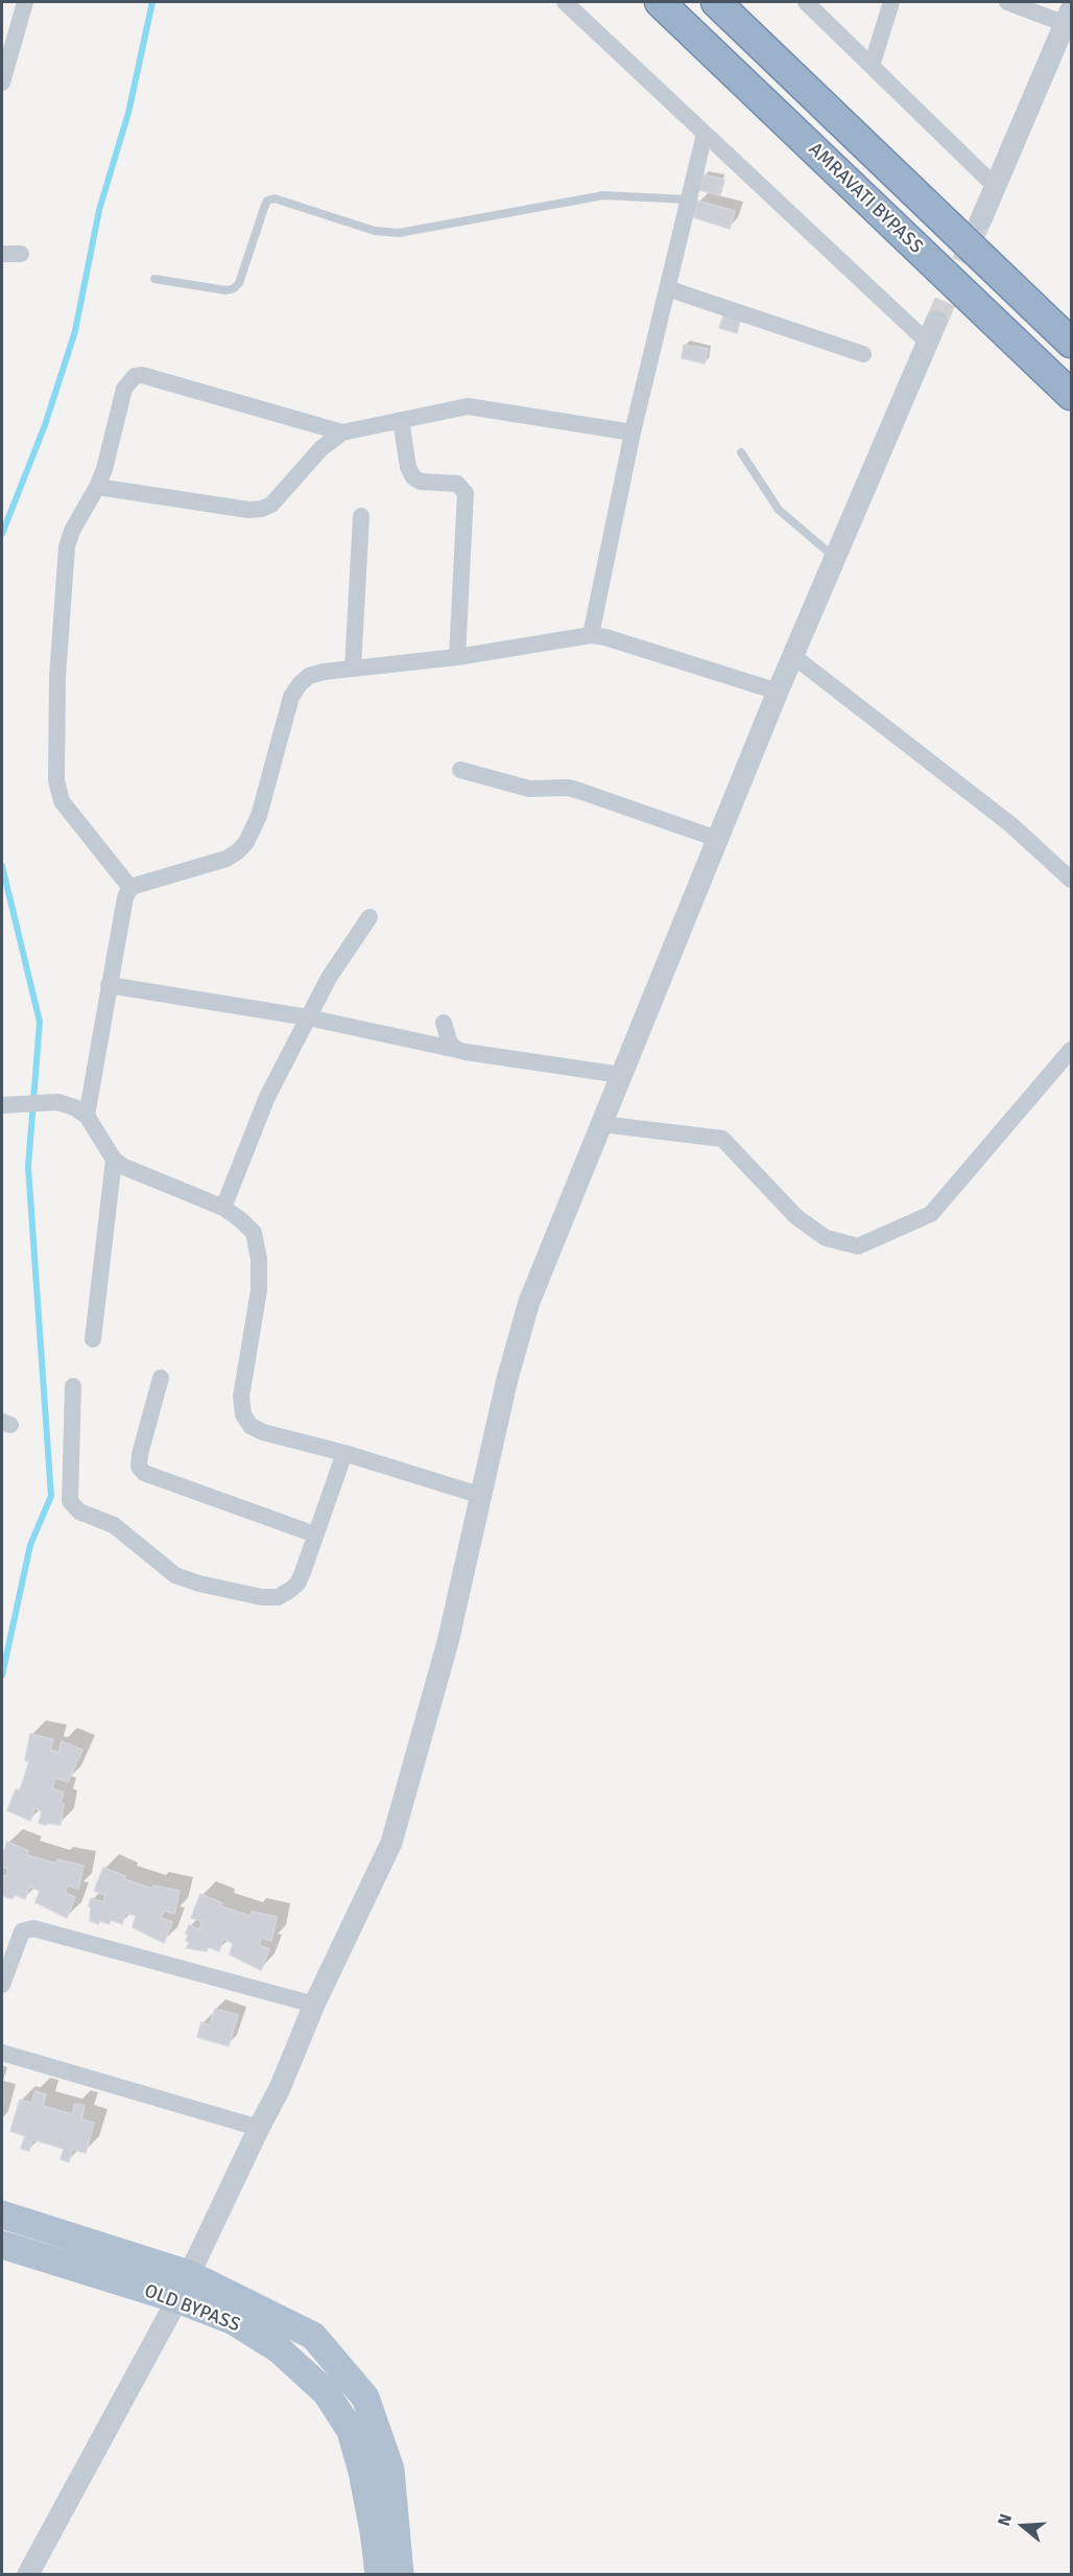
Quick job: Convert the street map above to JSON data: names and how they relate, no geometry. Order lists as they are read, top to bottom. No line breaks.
{"streets":{"highway":["AMRAVATI BYPASS"],"main road":["OLD BYPASS"]},"north":"left"}
